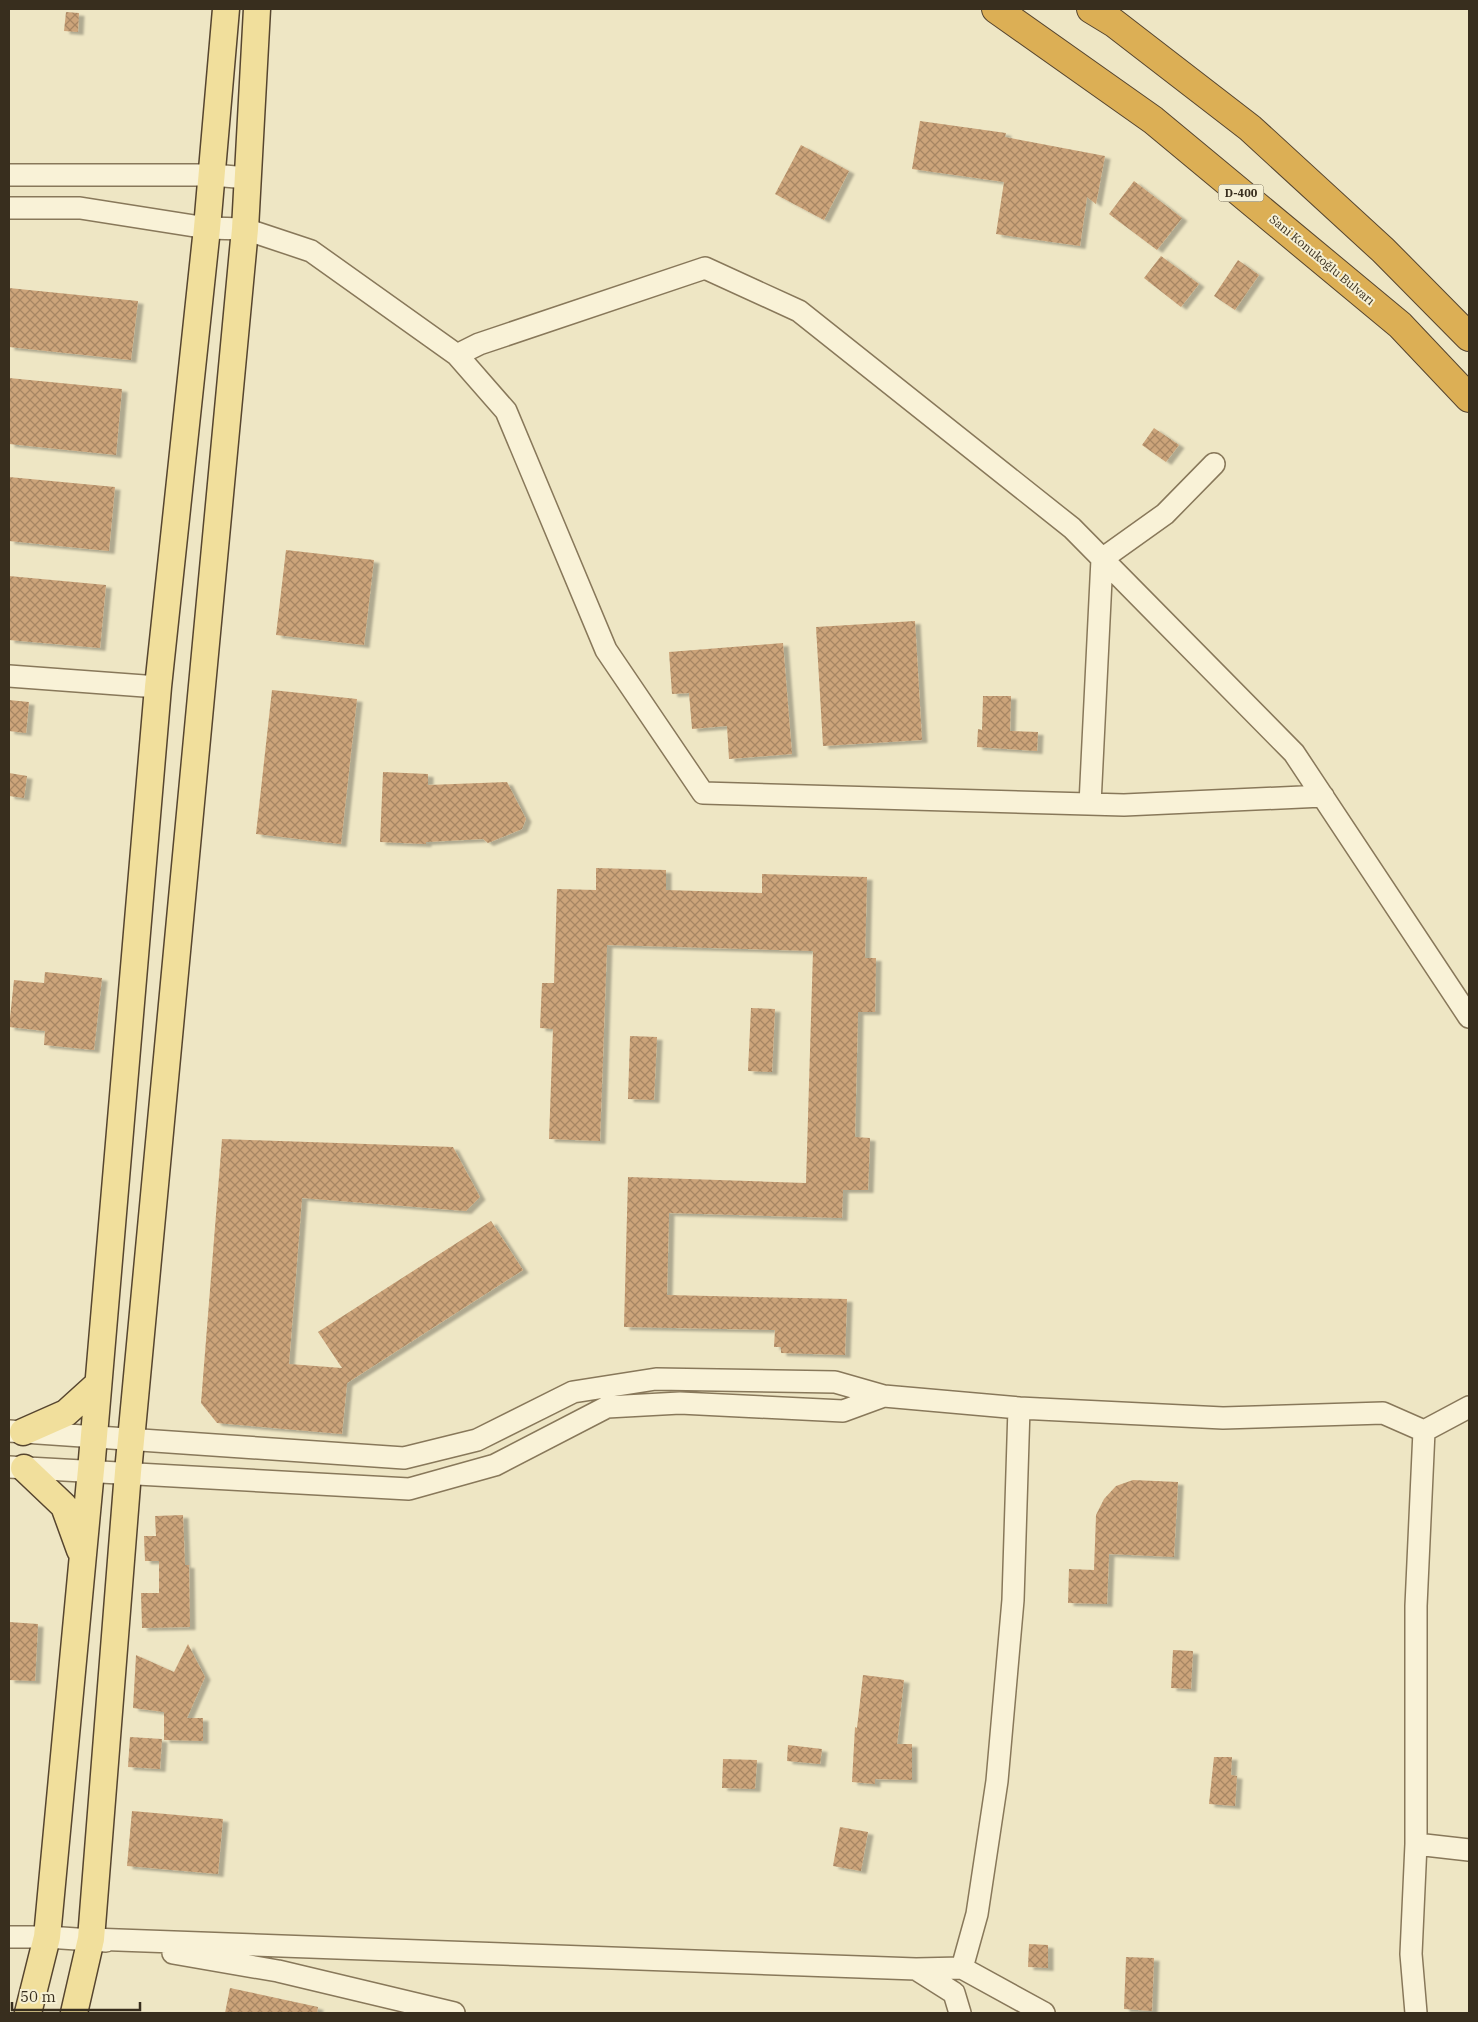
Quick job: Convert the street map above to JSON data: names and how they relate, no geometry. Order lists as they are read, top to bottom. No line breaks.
{"streets":{"highway":["D-400","Sani Konukoğlu Bulvarı"]},"scale_bar":"50 m"}
